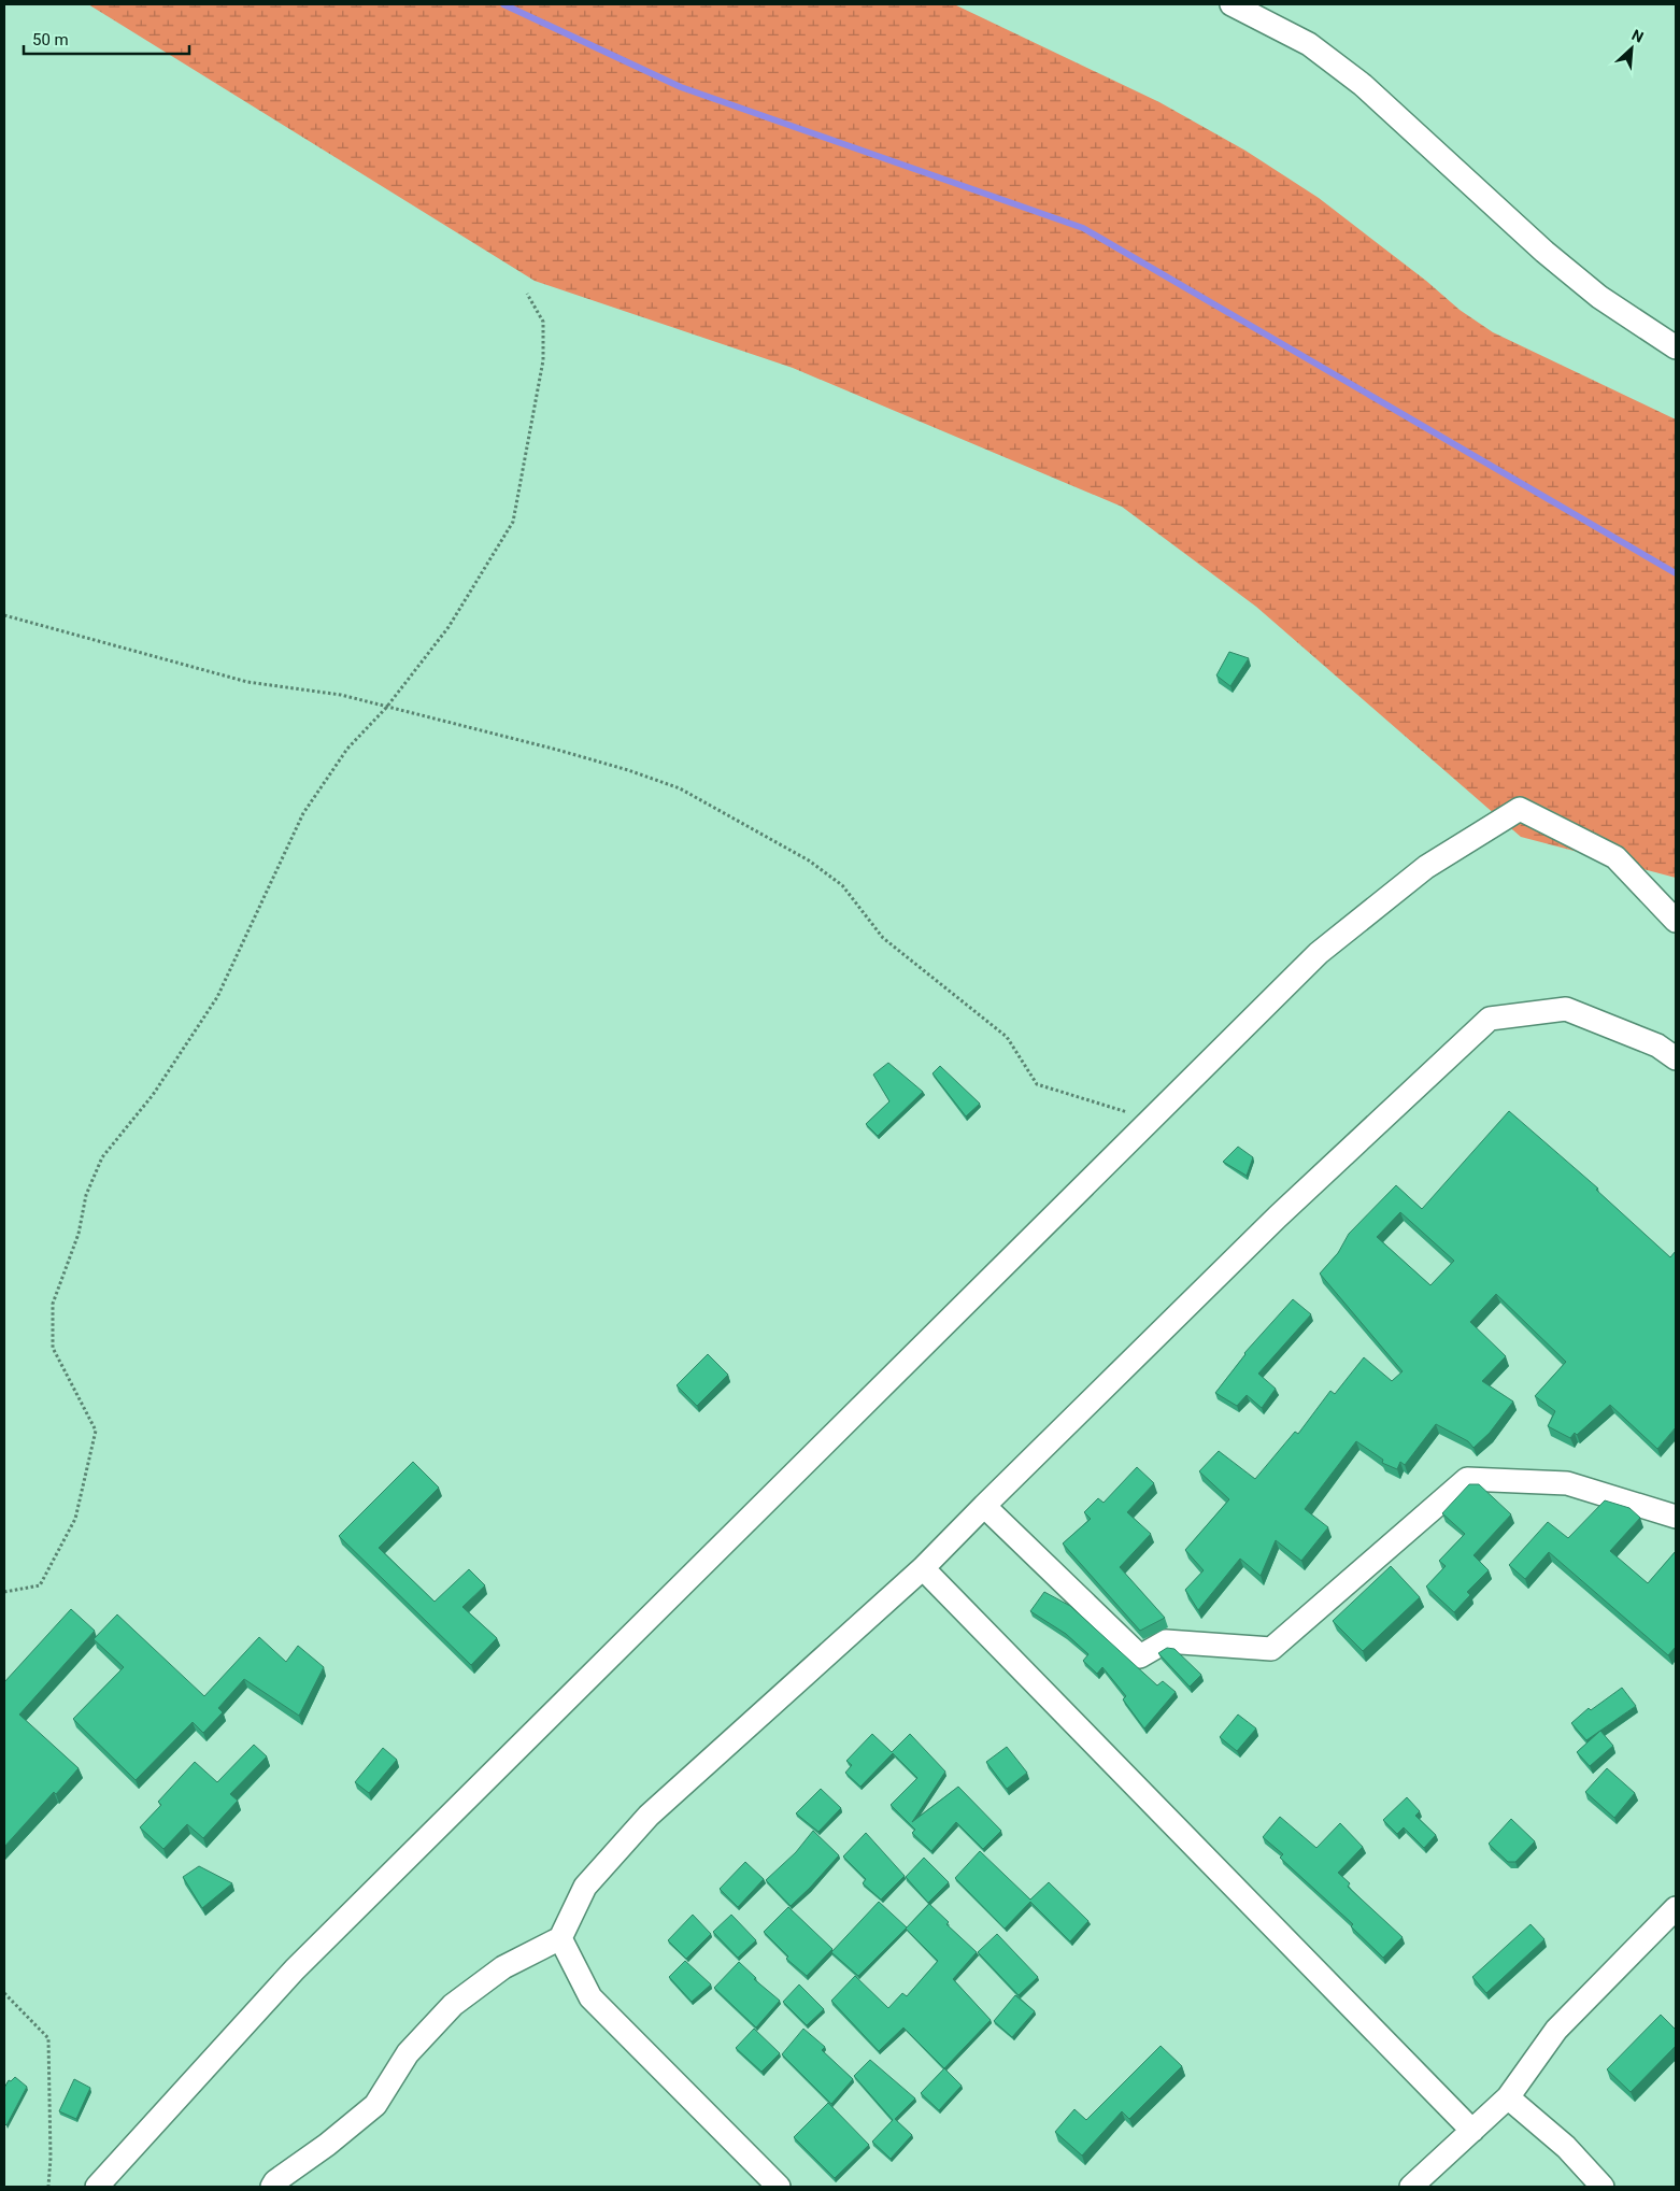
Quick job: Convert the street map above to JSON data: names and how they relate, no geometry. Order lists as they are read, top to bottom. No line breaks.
{"scale_bar":"50 m","north":"top right"}
